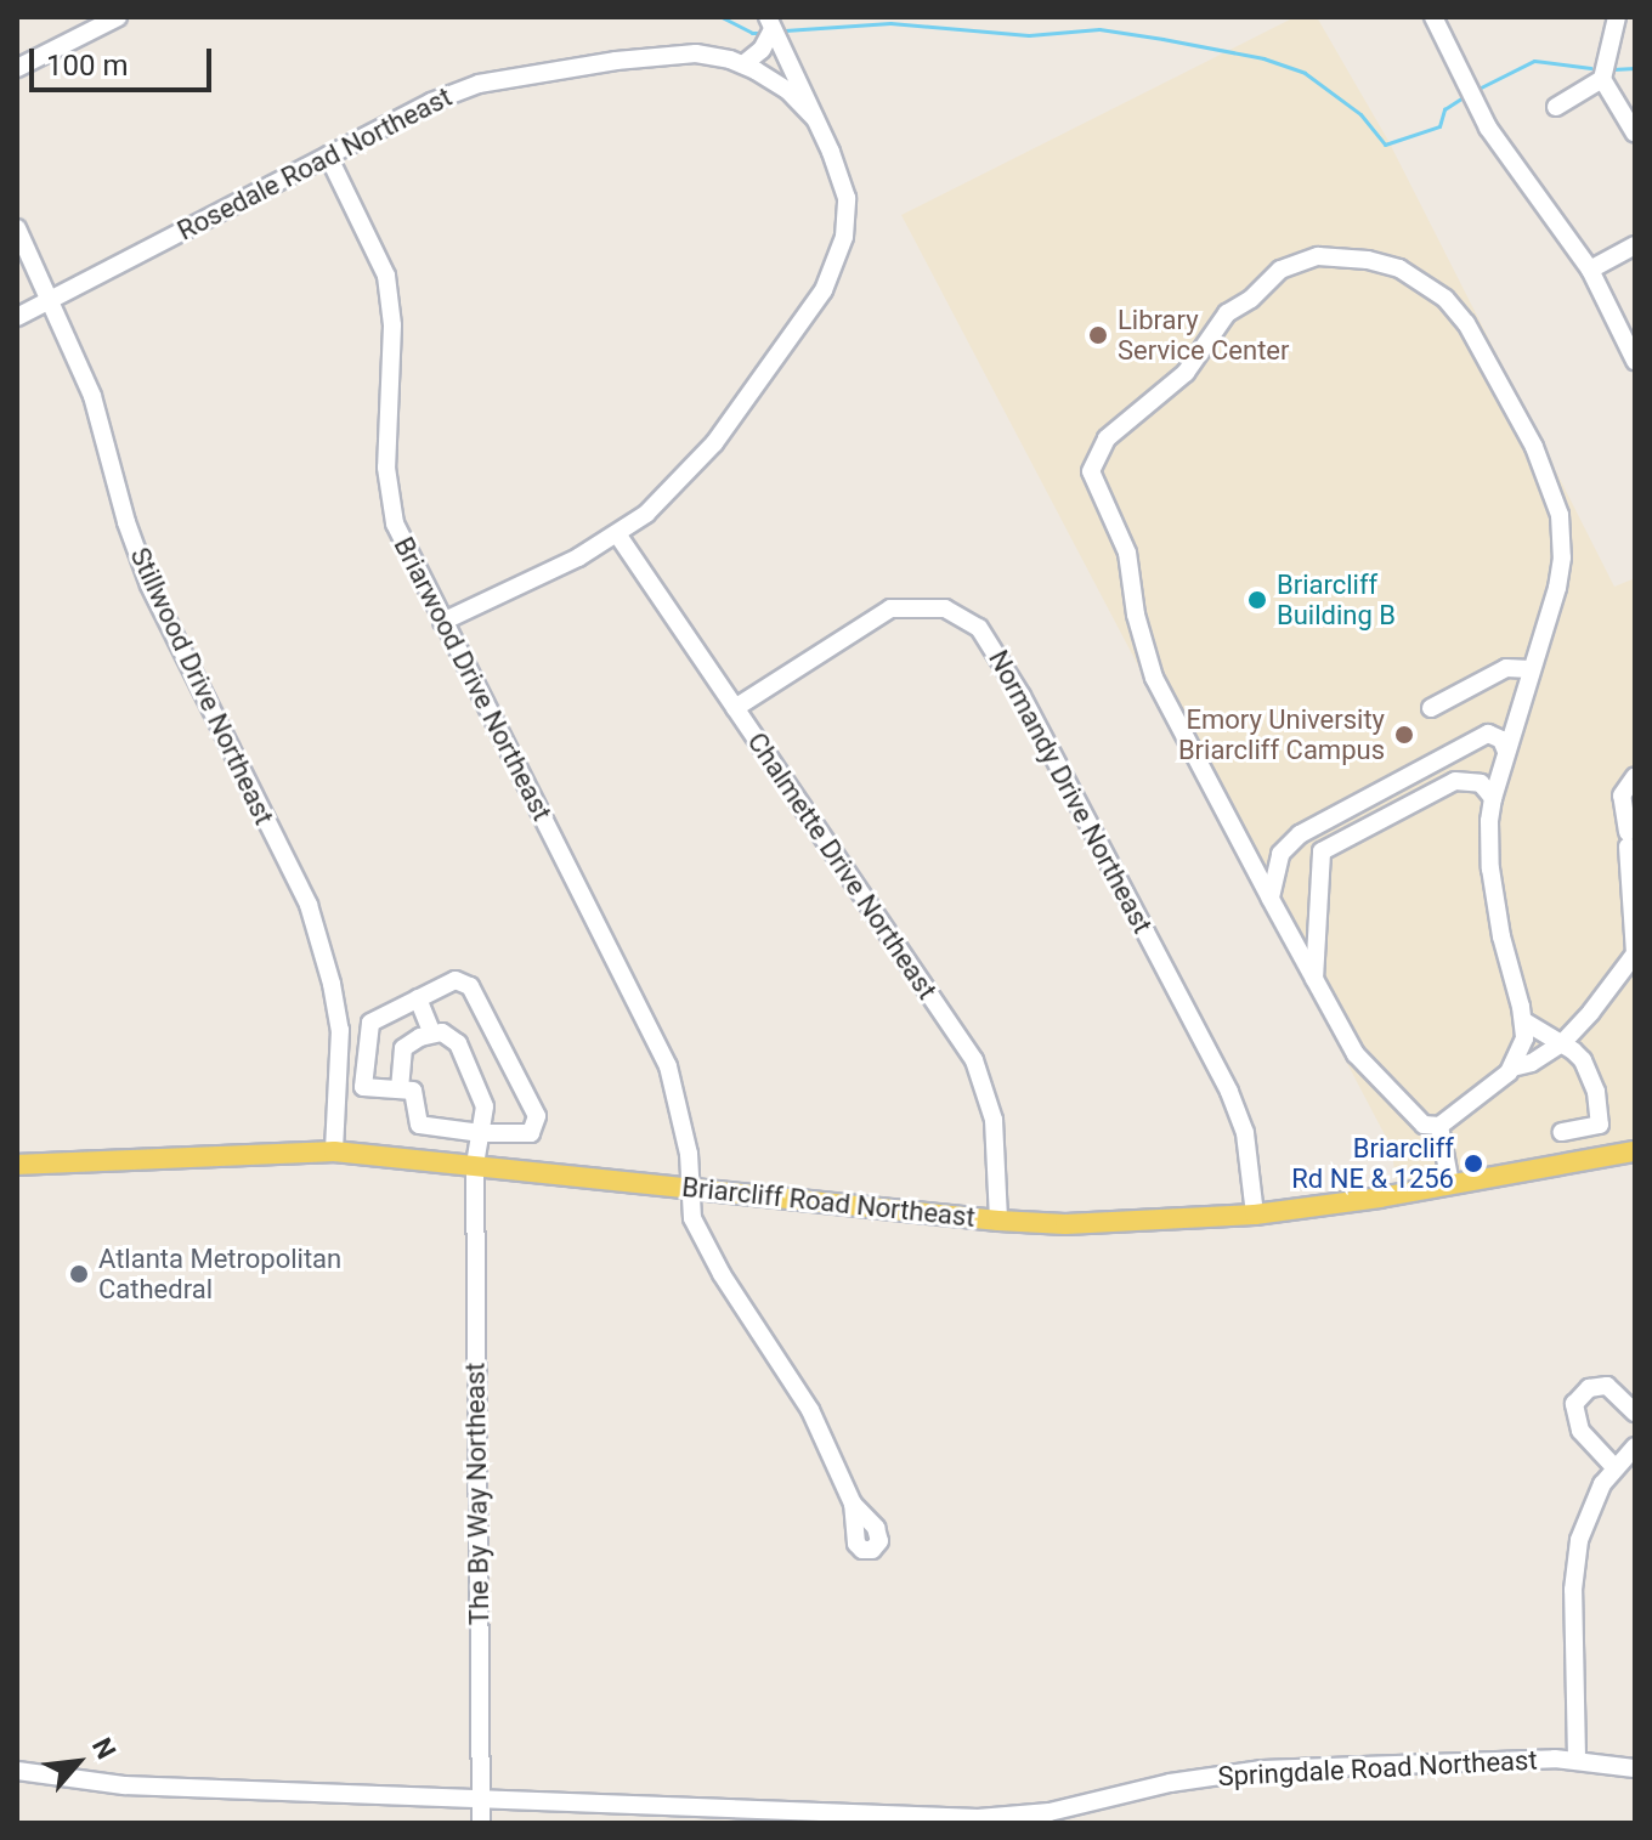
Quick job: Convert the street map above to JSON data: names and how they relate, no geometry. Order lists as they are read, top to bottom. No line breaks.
{"streets":{"main road":["Briarcliff Road Northeast"],"street":["Rosedale Road Northeast","Briarwood Drive Northeast","Stillwood Drive Northeast","Normandy Drive Northeast","Chalmette Drive Northeast","The By Way Northeast","Springdale Road Northeast"]},"crossings":[["Rosedale Road Northeast","Briarwood Drive Northeast"],["Rosedale Road Northeast","Stillwood Drive Northeast"],["Briarwood Drive Northeast","Briarcliff Road Northeast"],["Stillwood Drive Northeast","Briarcliff Road Northeast"],["Normandy Drive Northeast","Chalmette Drive Northeast"],["Normandy Drive Northeast","Briarcliff Road Northeast"],["Chalmette Drive Northeast","Briarcliff Road Northeast"],["Briarcliff Road Northeast","The By Way Northeast"],["The By Way Northeast","Springdale Road Northeast"]],"places":["Library Service Center","Briarcliff Building B","Emory University Briarcliff Campus","Briarcliff Rd NE & 1256","Atlanta Metropolitan Cathedral"],"scale_bar":"100 m","north":"top right"}
